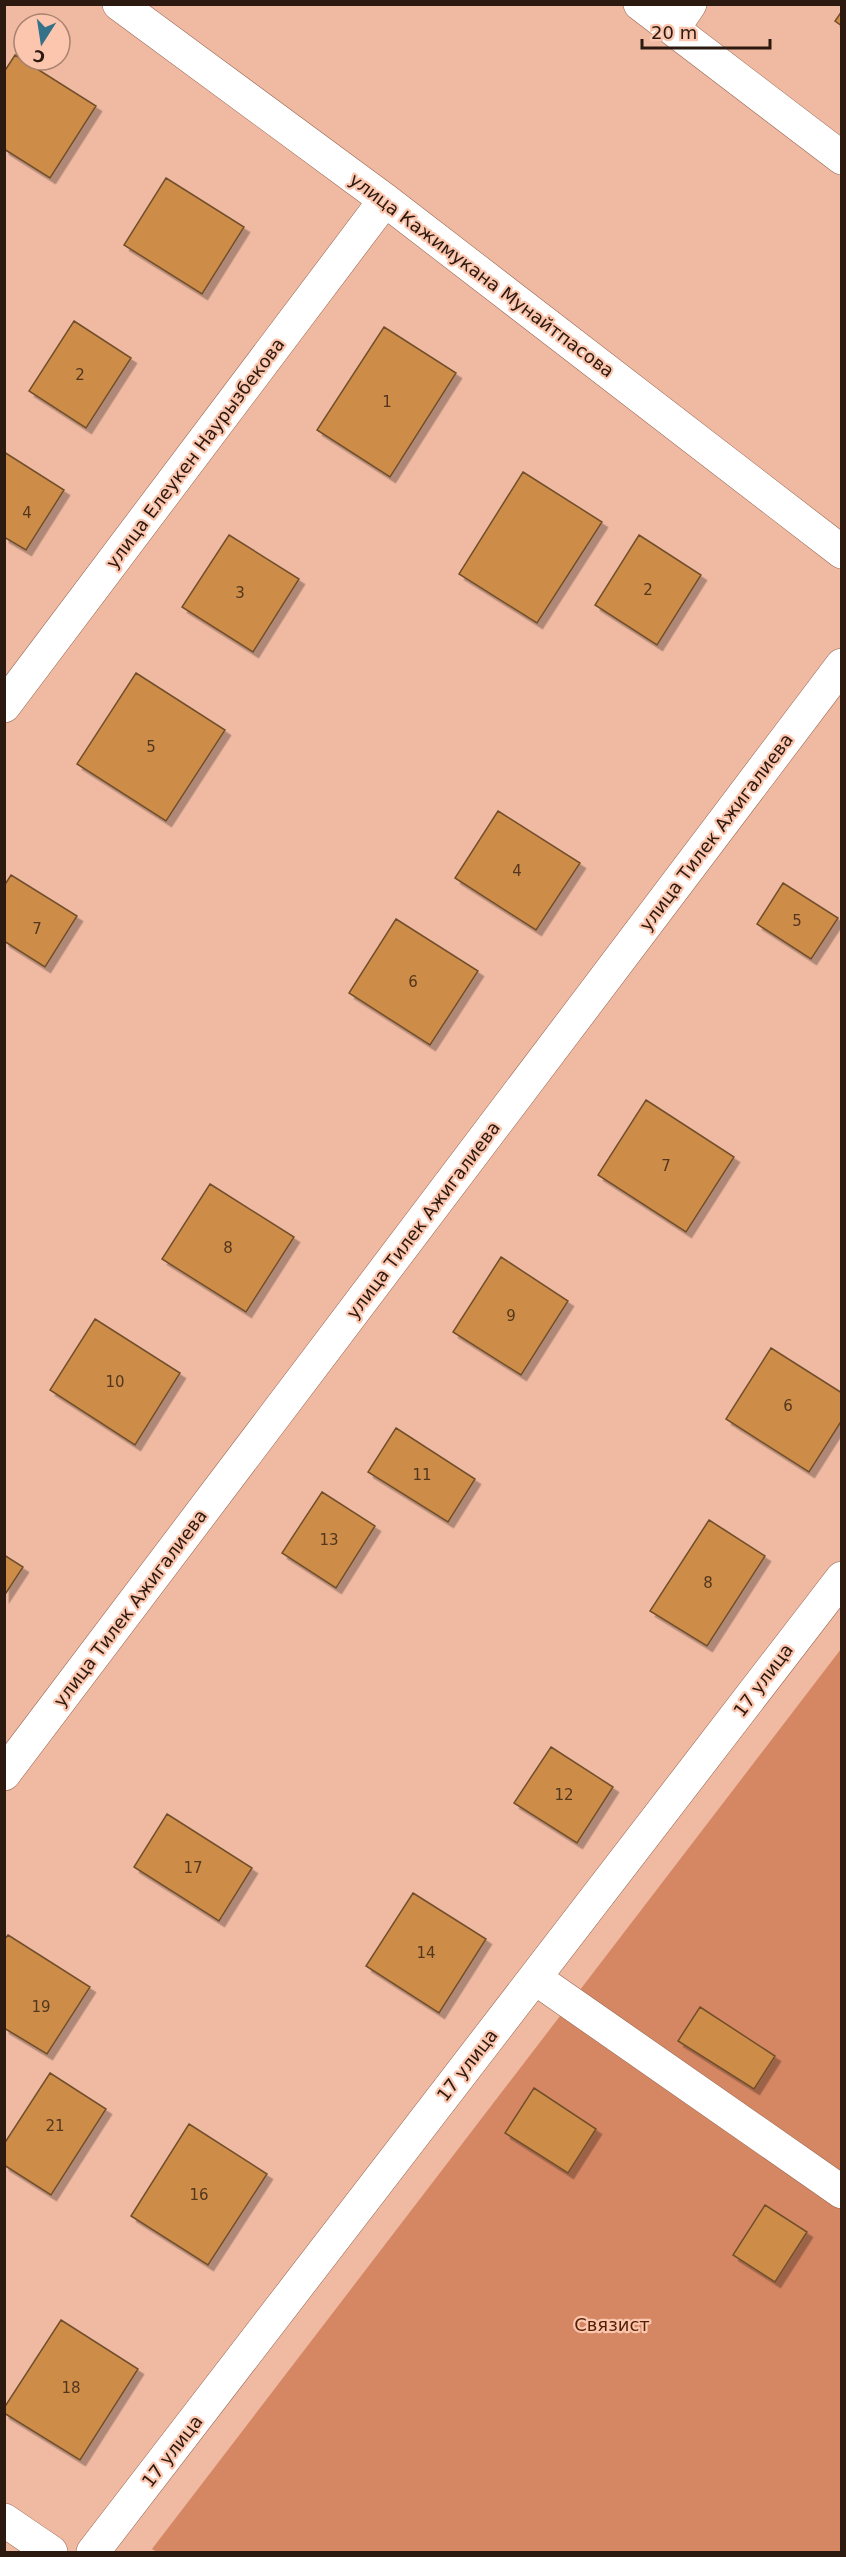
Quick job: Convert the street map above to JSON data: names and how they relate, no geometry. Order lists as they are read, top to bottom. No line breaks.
{"streets":{"street":["улица Кажимукана Мунайтпасова","улица Елеукен Наурызбекова","улица Тилек Ажигалиева","17 улица"]},"crossings":[["улица Кажимукана Мунайтпасова","улица Елеукен Наурызбекова"]],"parks":["Связист"],"house_numbers":["2","1","4","2","3","5","4","5","7","6","7","8","9","10","6","11","13","8","12","17","14","19","21","16","18"],"scale_bar":"20 m","north":"bottom"}
